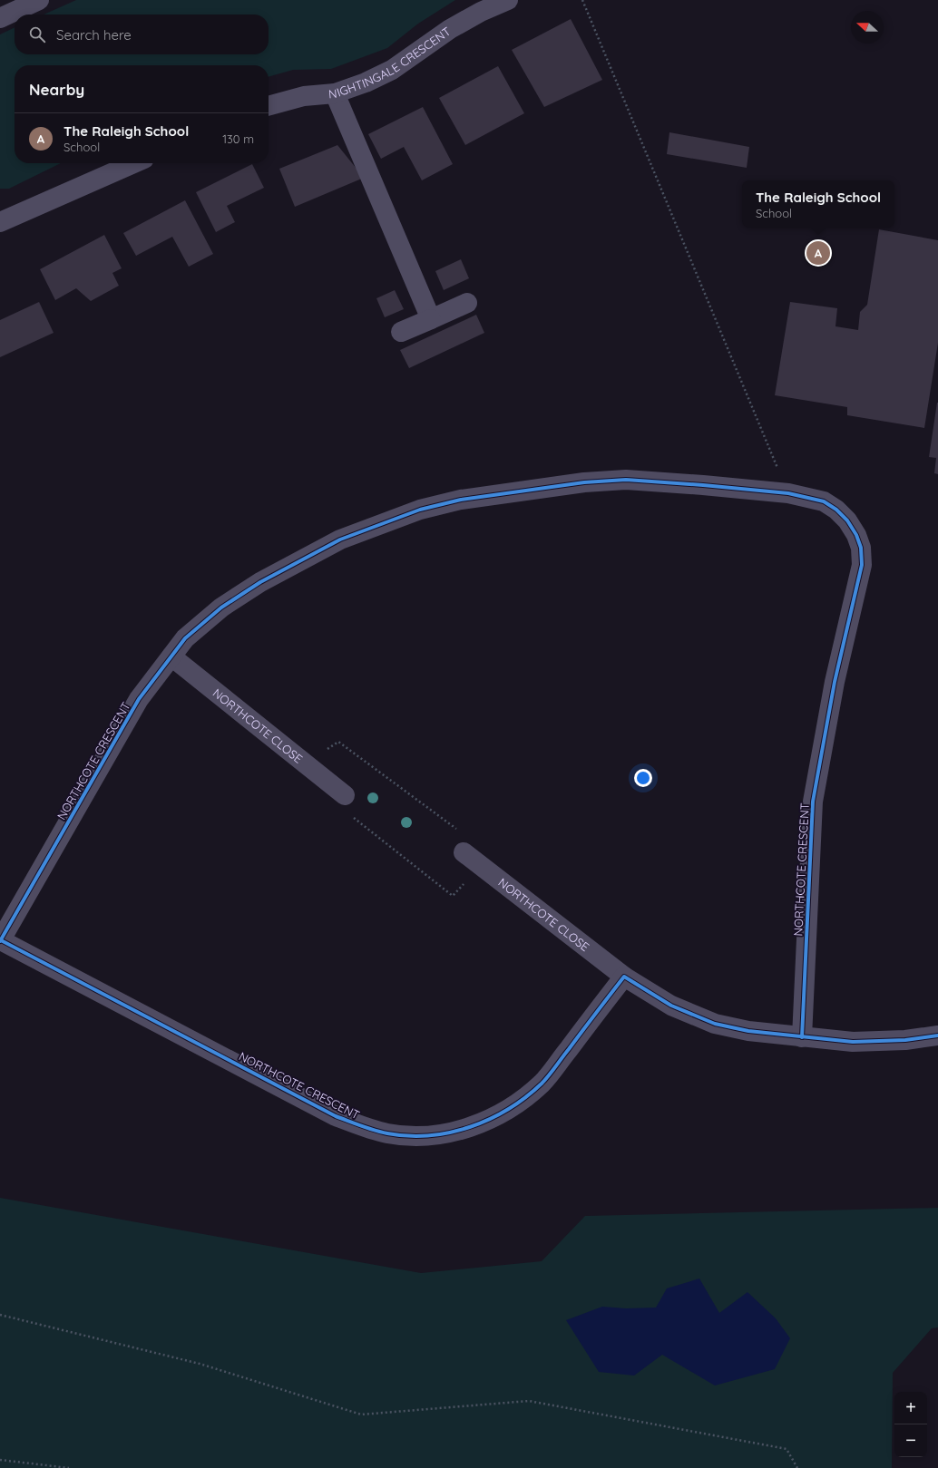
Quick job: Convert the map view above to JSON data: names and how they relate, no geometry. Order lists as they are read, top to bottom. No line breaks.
{"streets":{"street":["NIGHTINGALE CRESCENT","NORTHCOTE CLOSE","NORTHCOTE CRESCENT"]},"crossings":[["NORTHCOTE CLOSE","NORTHCOTE CRESCENT"]],"north":"left","page":{"search":"Search here","heading":"Nearby","list":[{"mark":"A","name":"The Raleigh School","note":"School","value":"130 m"}],"popup":["The Raleigh School","School"],"pins":"A","map_buttons":["+","−"]}}
